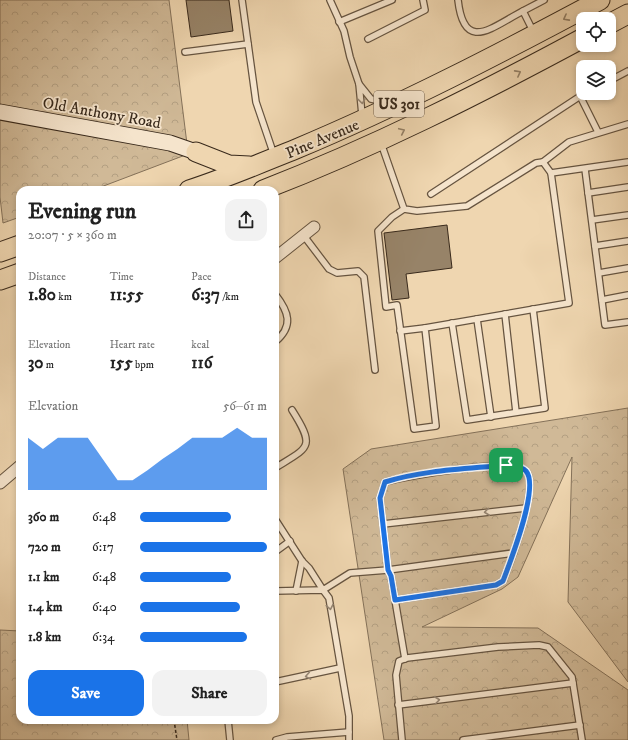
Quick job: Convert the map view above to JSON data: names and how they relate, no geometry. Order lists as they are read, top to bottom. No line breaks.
{"streets":{"highway":["US 301","Pine Avenue"],"street":["Old Anthony Road"]},"page":{"heading":["Evening run","20:07 · 5 × 360 m"],"stats":[["Distance","1.80 km"],["Time","11:55"],["Pace","6:37 /km"],["Elevation","30 m"],["Heart rate","155 bpm"],["kcal","116"]],"chart":["Elevation","56–61 m"],"list":[{"name":"360 m","note":"6:48"},{"name":"720 m","note":"6:17"},{"name":"1.1 km","note":"6:48"},{"name":"1.4 km","note":"6:40"},{"name":"1.8 km","note":"6:34"}],"buttons":["Save","Share"]}}
